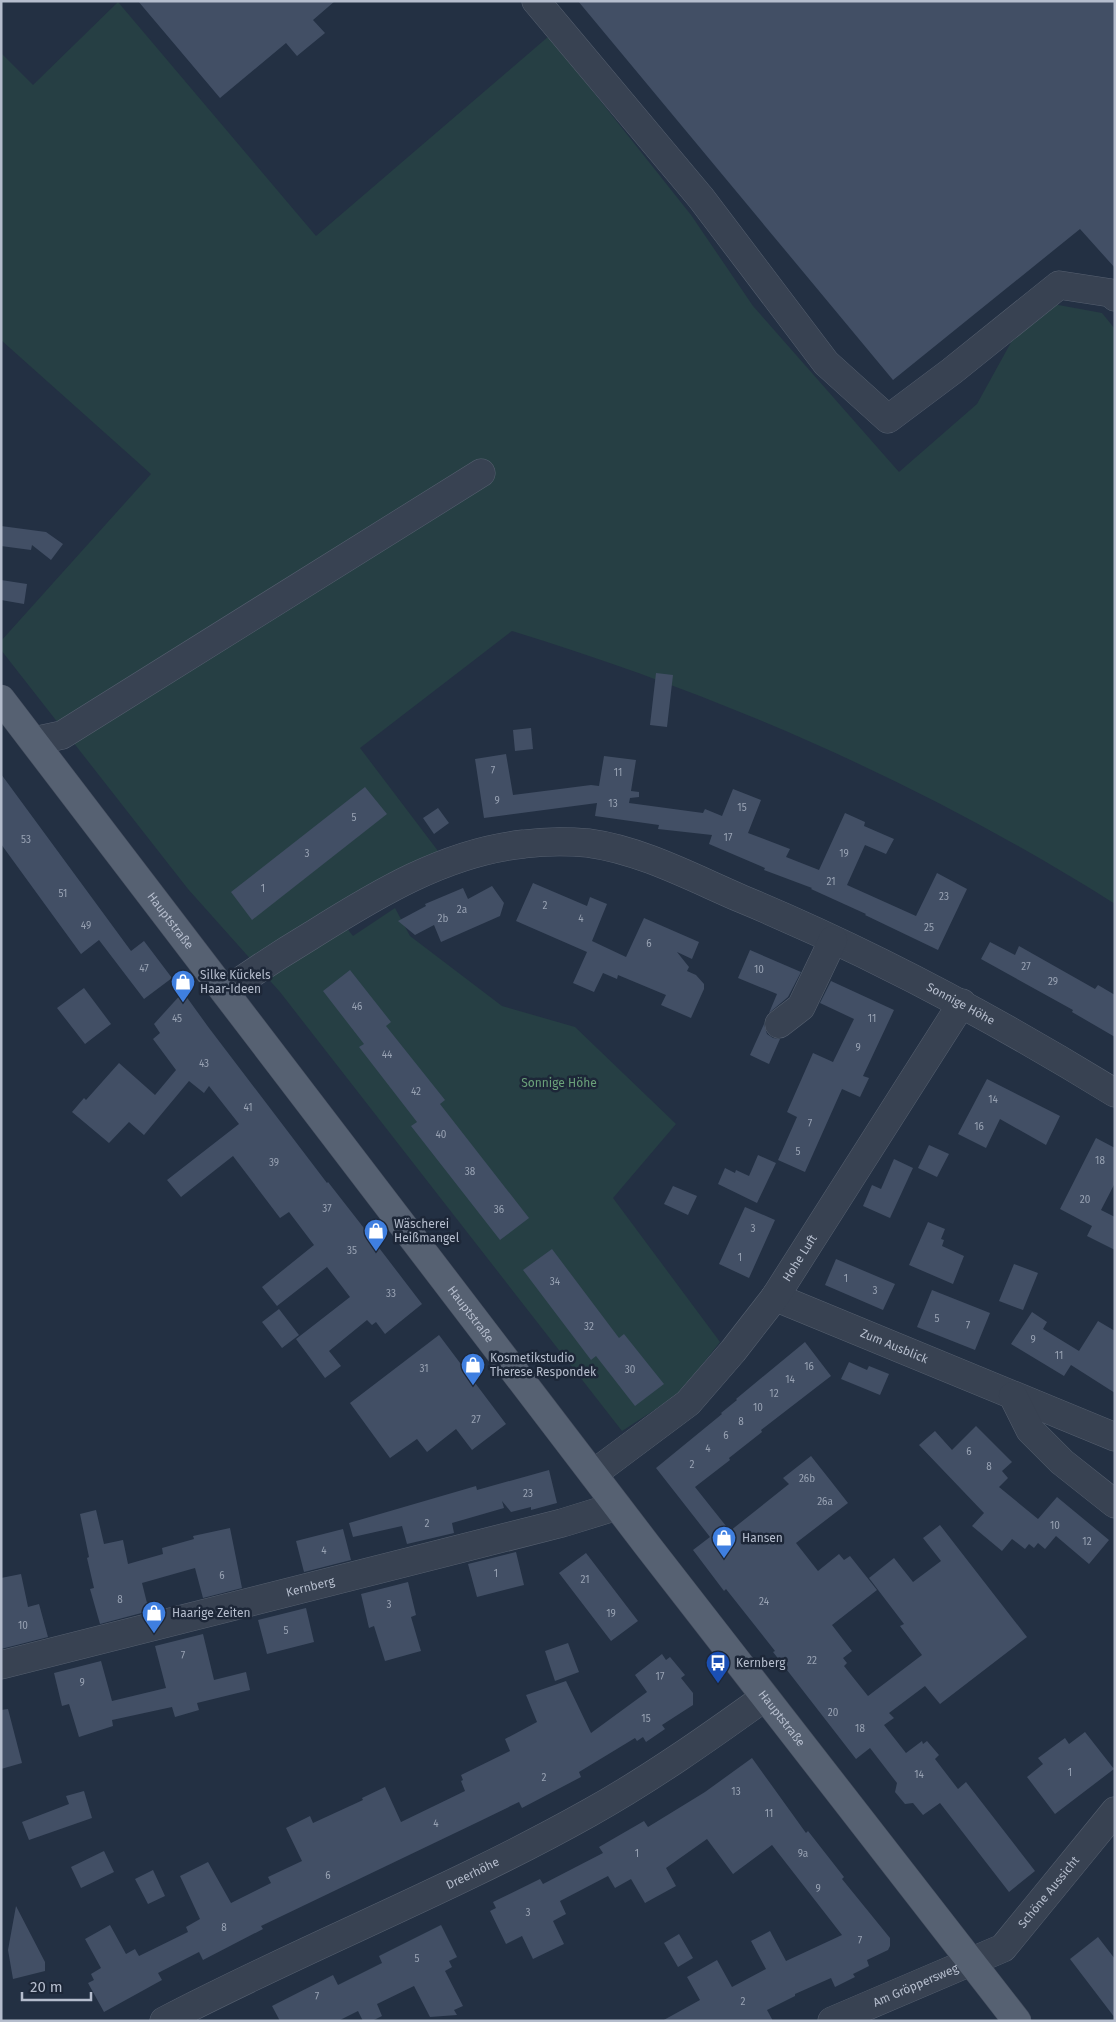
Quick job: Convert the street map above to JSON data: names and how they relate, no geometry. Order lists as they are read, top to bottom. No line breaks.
{"streets":{"main road":["Hauptstraße"],"street":["Sonnige Höhe","Hohe Luft","Zum Ausblick","Kernberg","Dreerhöhe","Schöne Aussicht","Am Gröppersweg"]},"crossings":[["Hauptstraße","Sonnige Höhe"],["Hauptstraße","Hohe Luft"],["Hauptstraße","Kernberg"],["Hauptstraße","Dreerhöhe"],["Hauptstraße","Schöne Aussicht"],["Hauptstraße","Am Gröppersweg"],["Sonnige Höhe","Hohe Luft"],["Hohe Luft","Zum Ausblick"],["Schöne Aussicht","Am Gröppersweg"]],"parks":["Sonnige Höhe"],"places":{"shop":["Silke Kückels Haar-Ideen","Wäscherei Heißmangel","Kosmetikstudio Therese Respondek","Hansen","Haarige Zeiten"],"bus stop":["Kernberg"]},"house_numbers":["7","11","9","13","15","5","17","53","3","19","21","1","51","23","2","2a","2b","4","49","25","6","27","47","10","29","46","45","11","9","44","43","42","14","41","7","16","40","5","18","39","38","20","37","36","3","35","1","1","34","3","33","5","7","32","9","11","16","31","30","14","12","10","27","8","6","4","6","2","8","26b","23","26a","2","10","12","4","1","6","21","8","24","3","19","10","5","7","22","17","9","20","15","18","1","14","2","13","11","4","1","9a","6","9","3","8","7","5","7","2"],"scale_bar":"20 m"}
